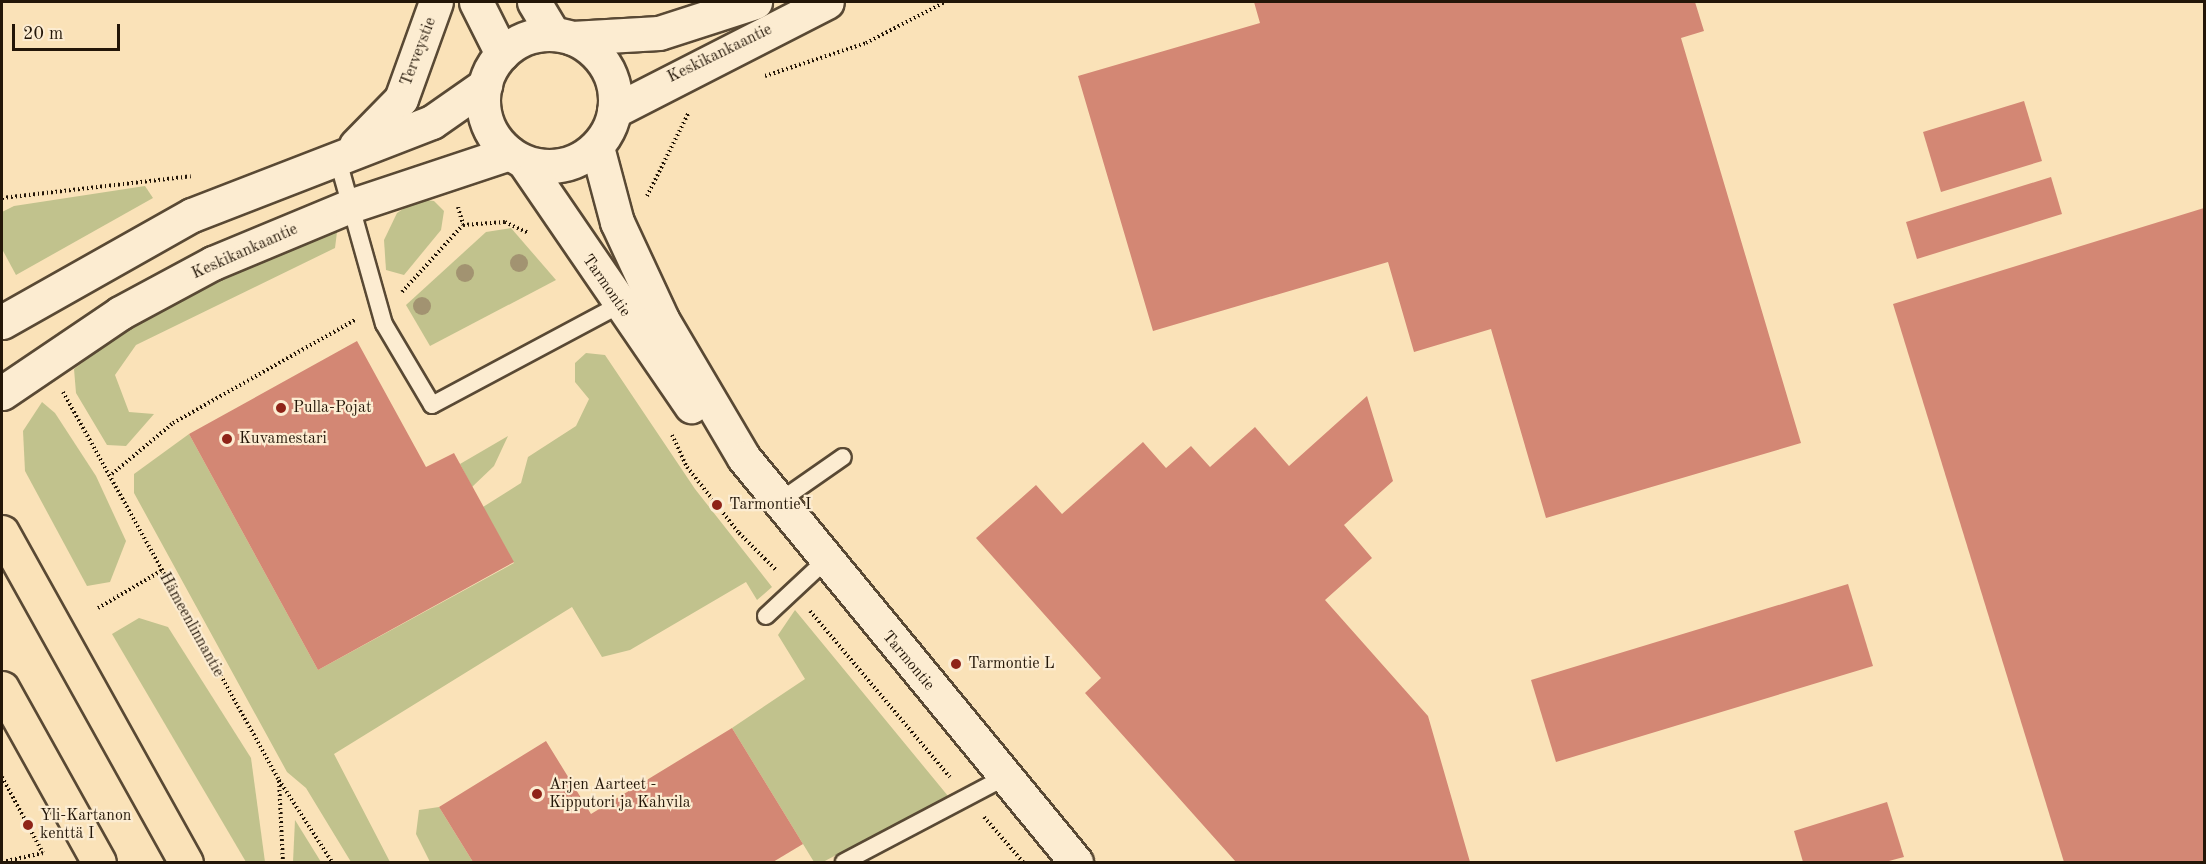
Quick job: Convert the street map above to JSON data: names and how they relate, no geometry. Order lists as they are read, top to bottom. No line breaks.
{"streets":{"main road":["Terveystie","Keskikankaantie","Tarmontie"],"path":["Hämeenlinnantie"]},"crossings":[["Keskikankaantie","Tarmontie"]],"places":["Pulla-Pojat","Kuvamestari","Tarmontie I","Tarmontie L","Arjen Aarteet - Kipputori ja Kahvila","Yli-Kartanon kenttä I"],"scale_bar":"20 m"}
